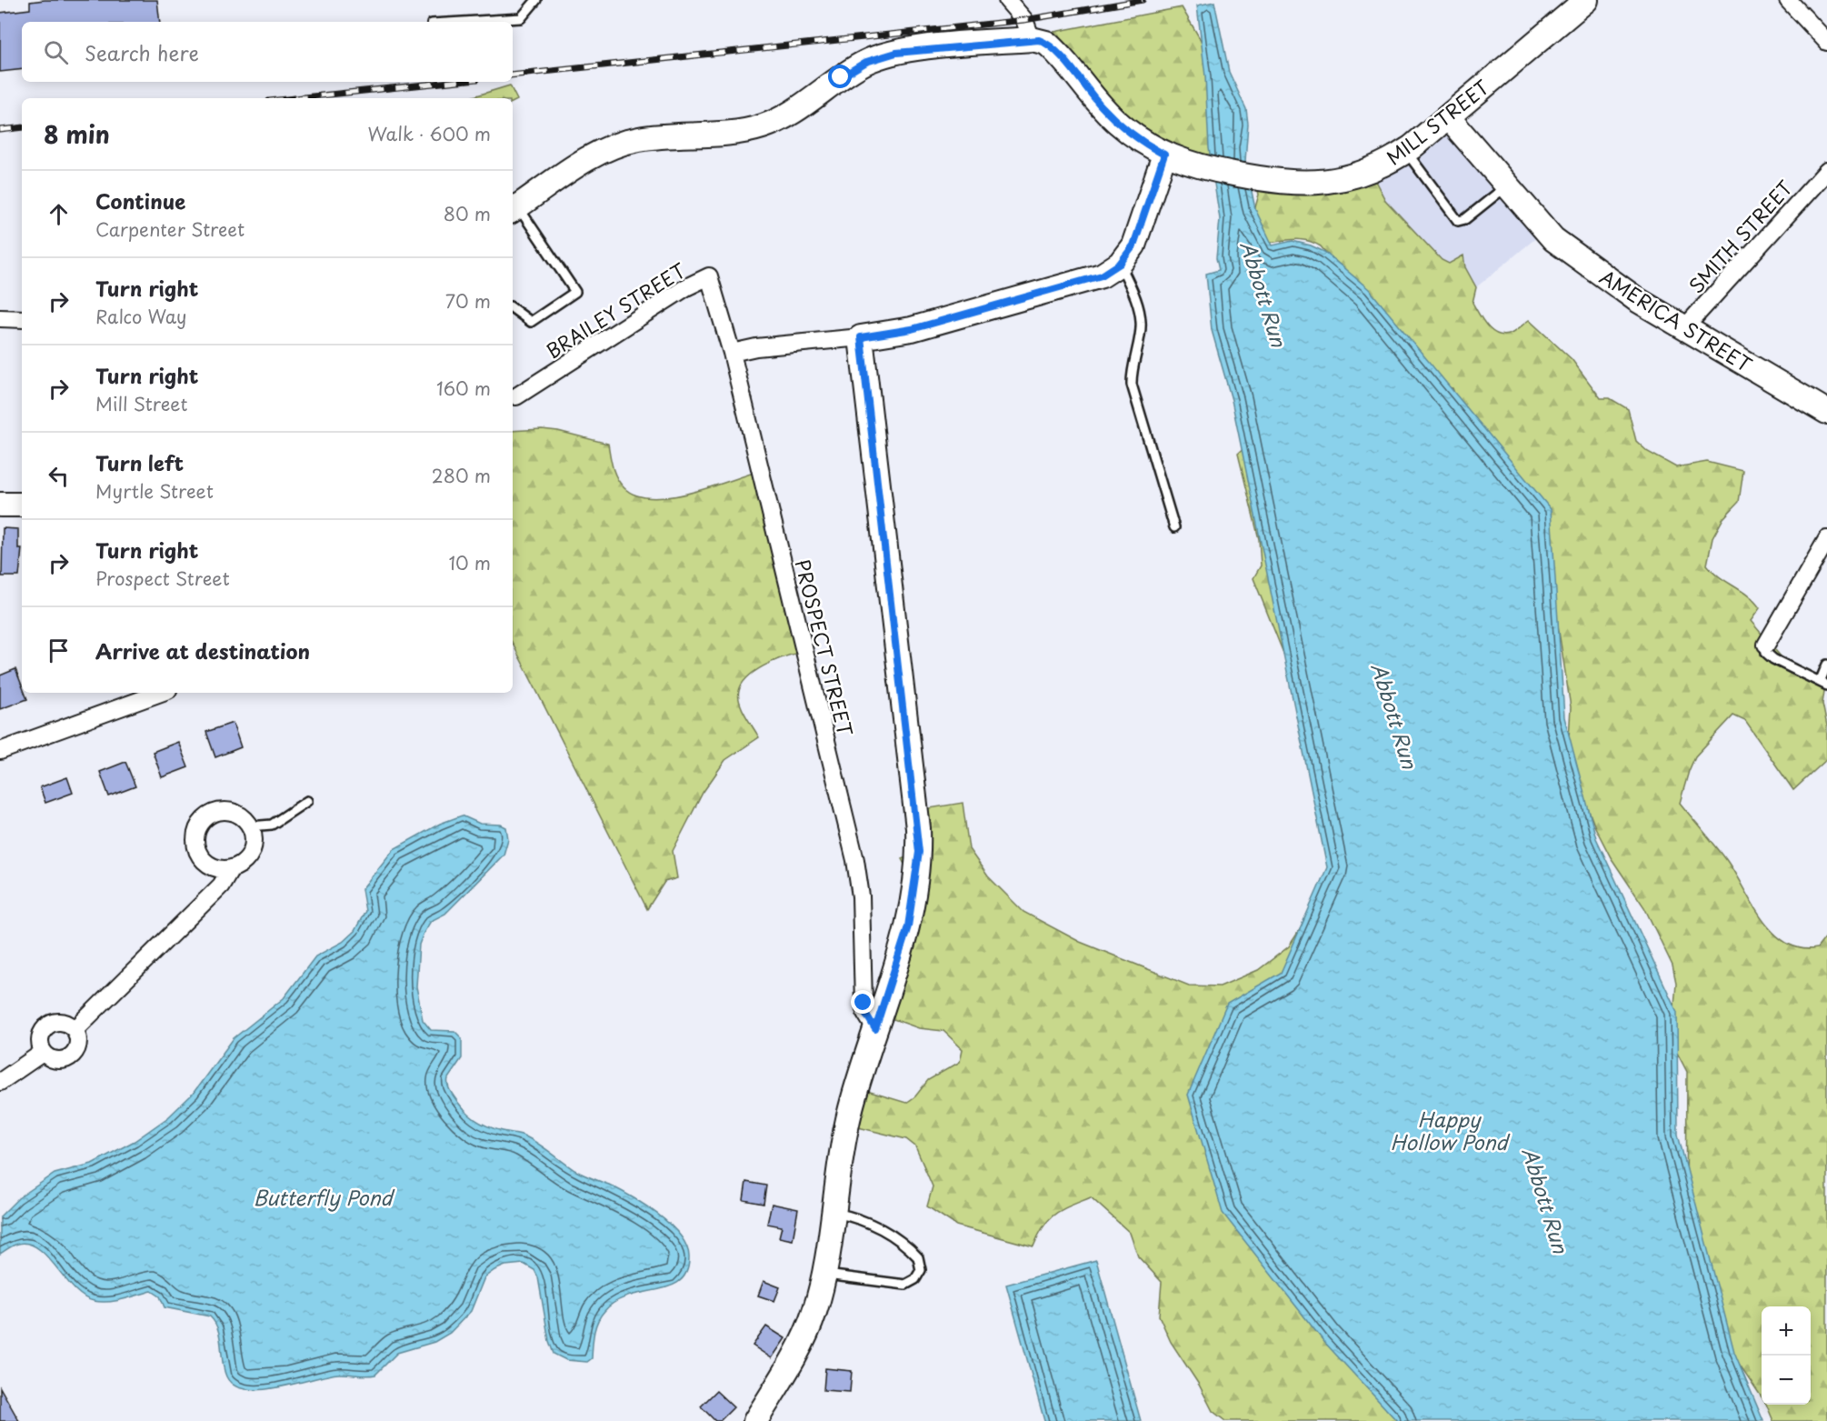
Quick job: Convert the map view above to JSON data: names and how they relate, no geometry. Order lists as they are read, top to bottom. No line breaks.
{"streets":{"street":["MILL STREET","SMITH STREET","BRAILEY STREET","AMERICA STREET","PROSPECT STREET"]},"crossings":[["MILL STREET","AMERICA STREET"],["SMITH STREET","AMERICA STREET"],["BRAILEY STREET","PROSPECT STREET"]],"water":["Abbott Run","Happy Hollow Pond","Butterfly Pond"],"page":{"search":"Search here","heading":["8 min","Walk · 600 m"],"list":[["Continue","Carpenter Street","80 m"],["Turn right","Ralco Way","70 m"],["Turn right","Mill Street","160 m"],["Turn left","Myrtle Street","280 m"],["Turn right","Prospect Street","10 m"],"Arrive at destination"],"map_buttons":["+","−"]}}
